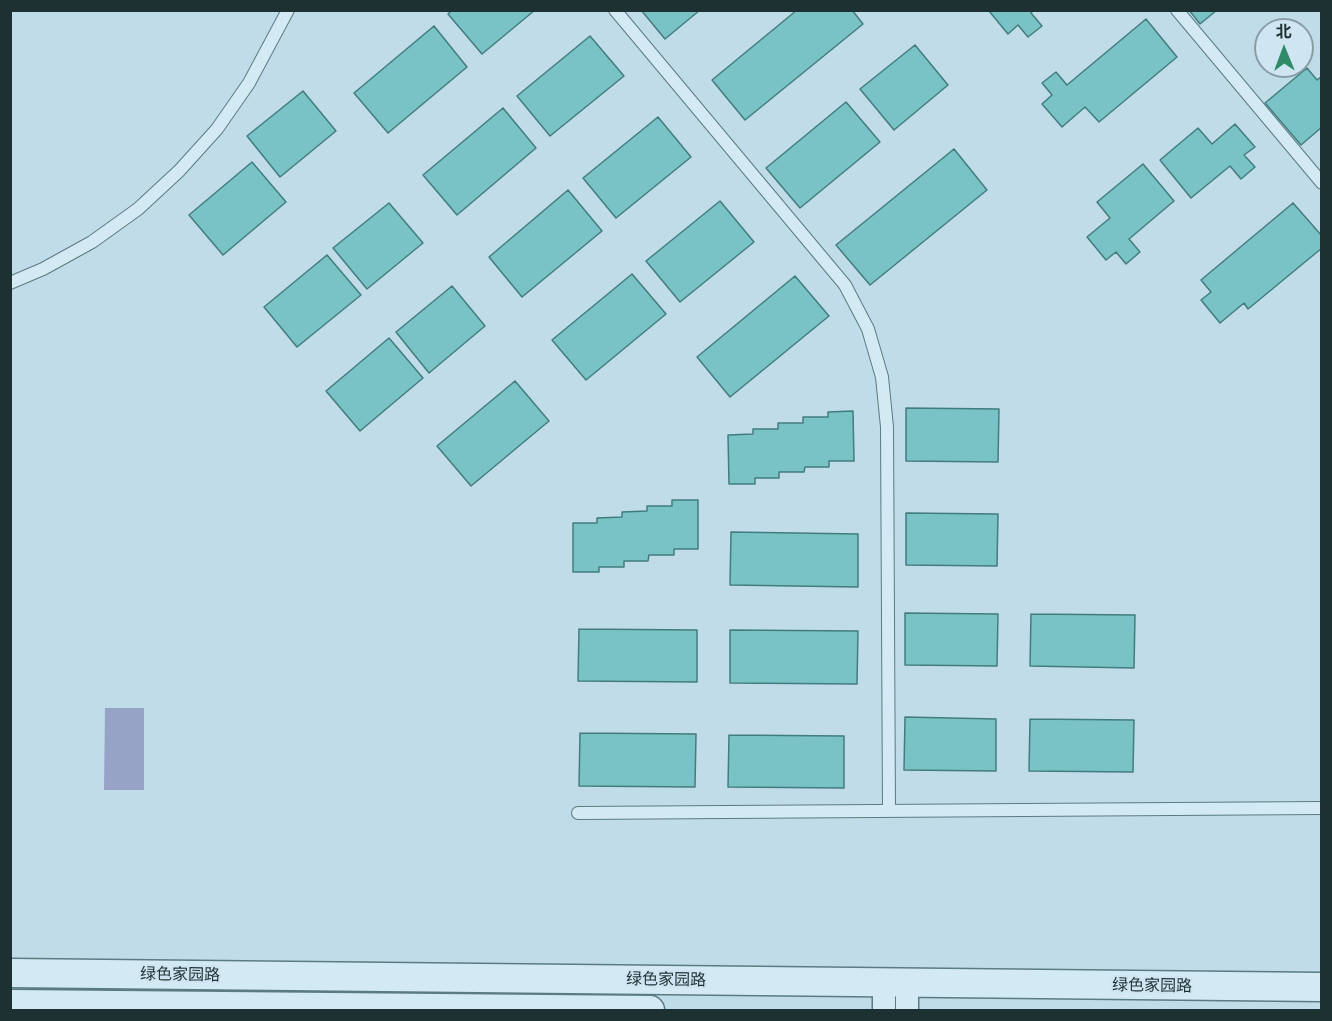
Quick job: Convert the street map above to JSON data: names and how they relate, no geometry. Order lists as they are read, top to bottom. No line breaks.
{"streets":{"street":["绿色家园路"]},"north":"top"}
